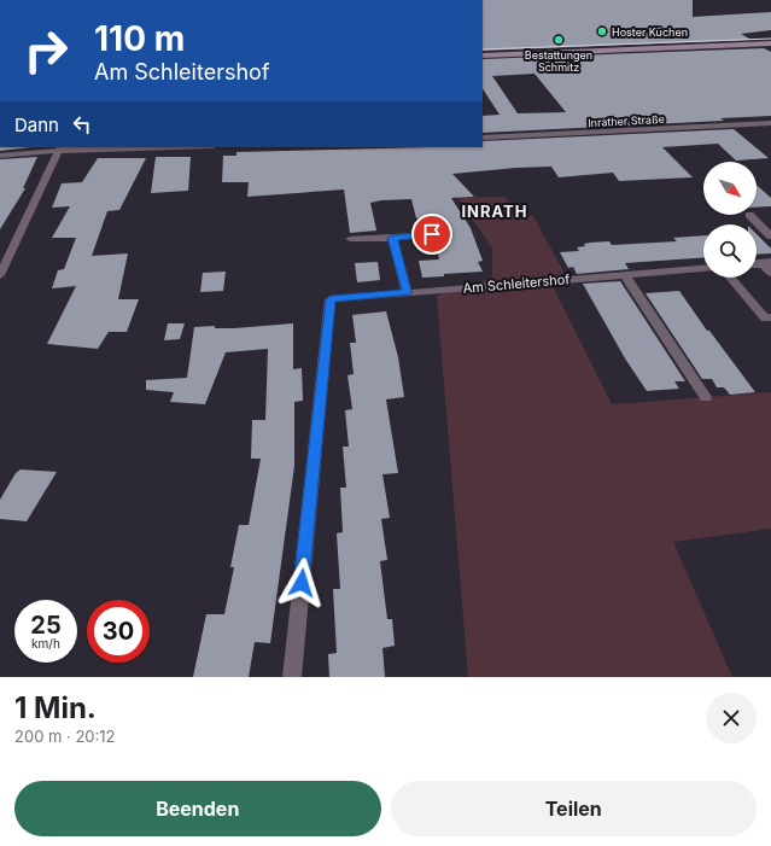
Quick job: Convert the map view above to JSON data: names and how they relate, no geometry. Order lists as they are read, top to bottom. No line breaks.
{"streets":{"street":["Inrather Straße","Am Schleitershof"]},"districts":["INRATH"],"places":["Hoster Küchen","Bestattungen Schmitz"],"north":"bottom right","page":{"turn":["110 m","Am Schleitershof"],"then":"Dann","speed":"25 km/h","limit":"30","heading":["1 Min.","200 m · 20:12"],"buttons":["Beenden","Teilen"]}}
